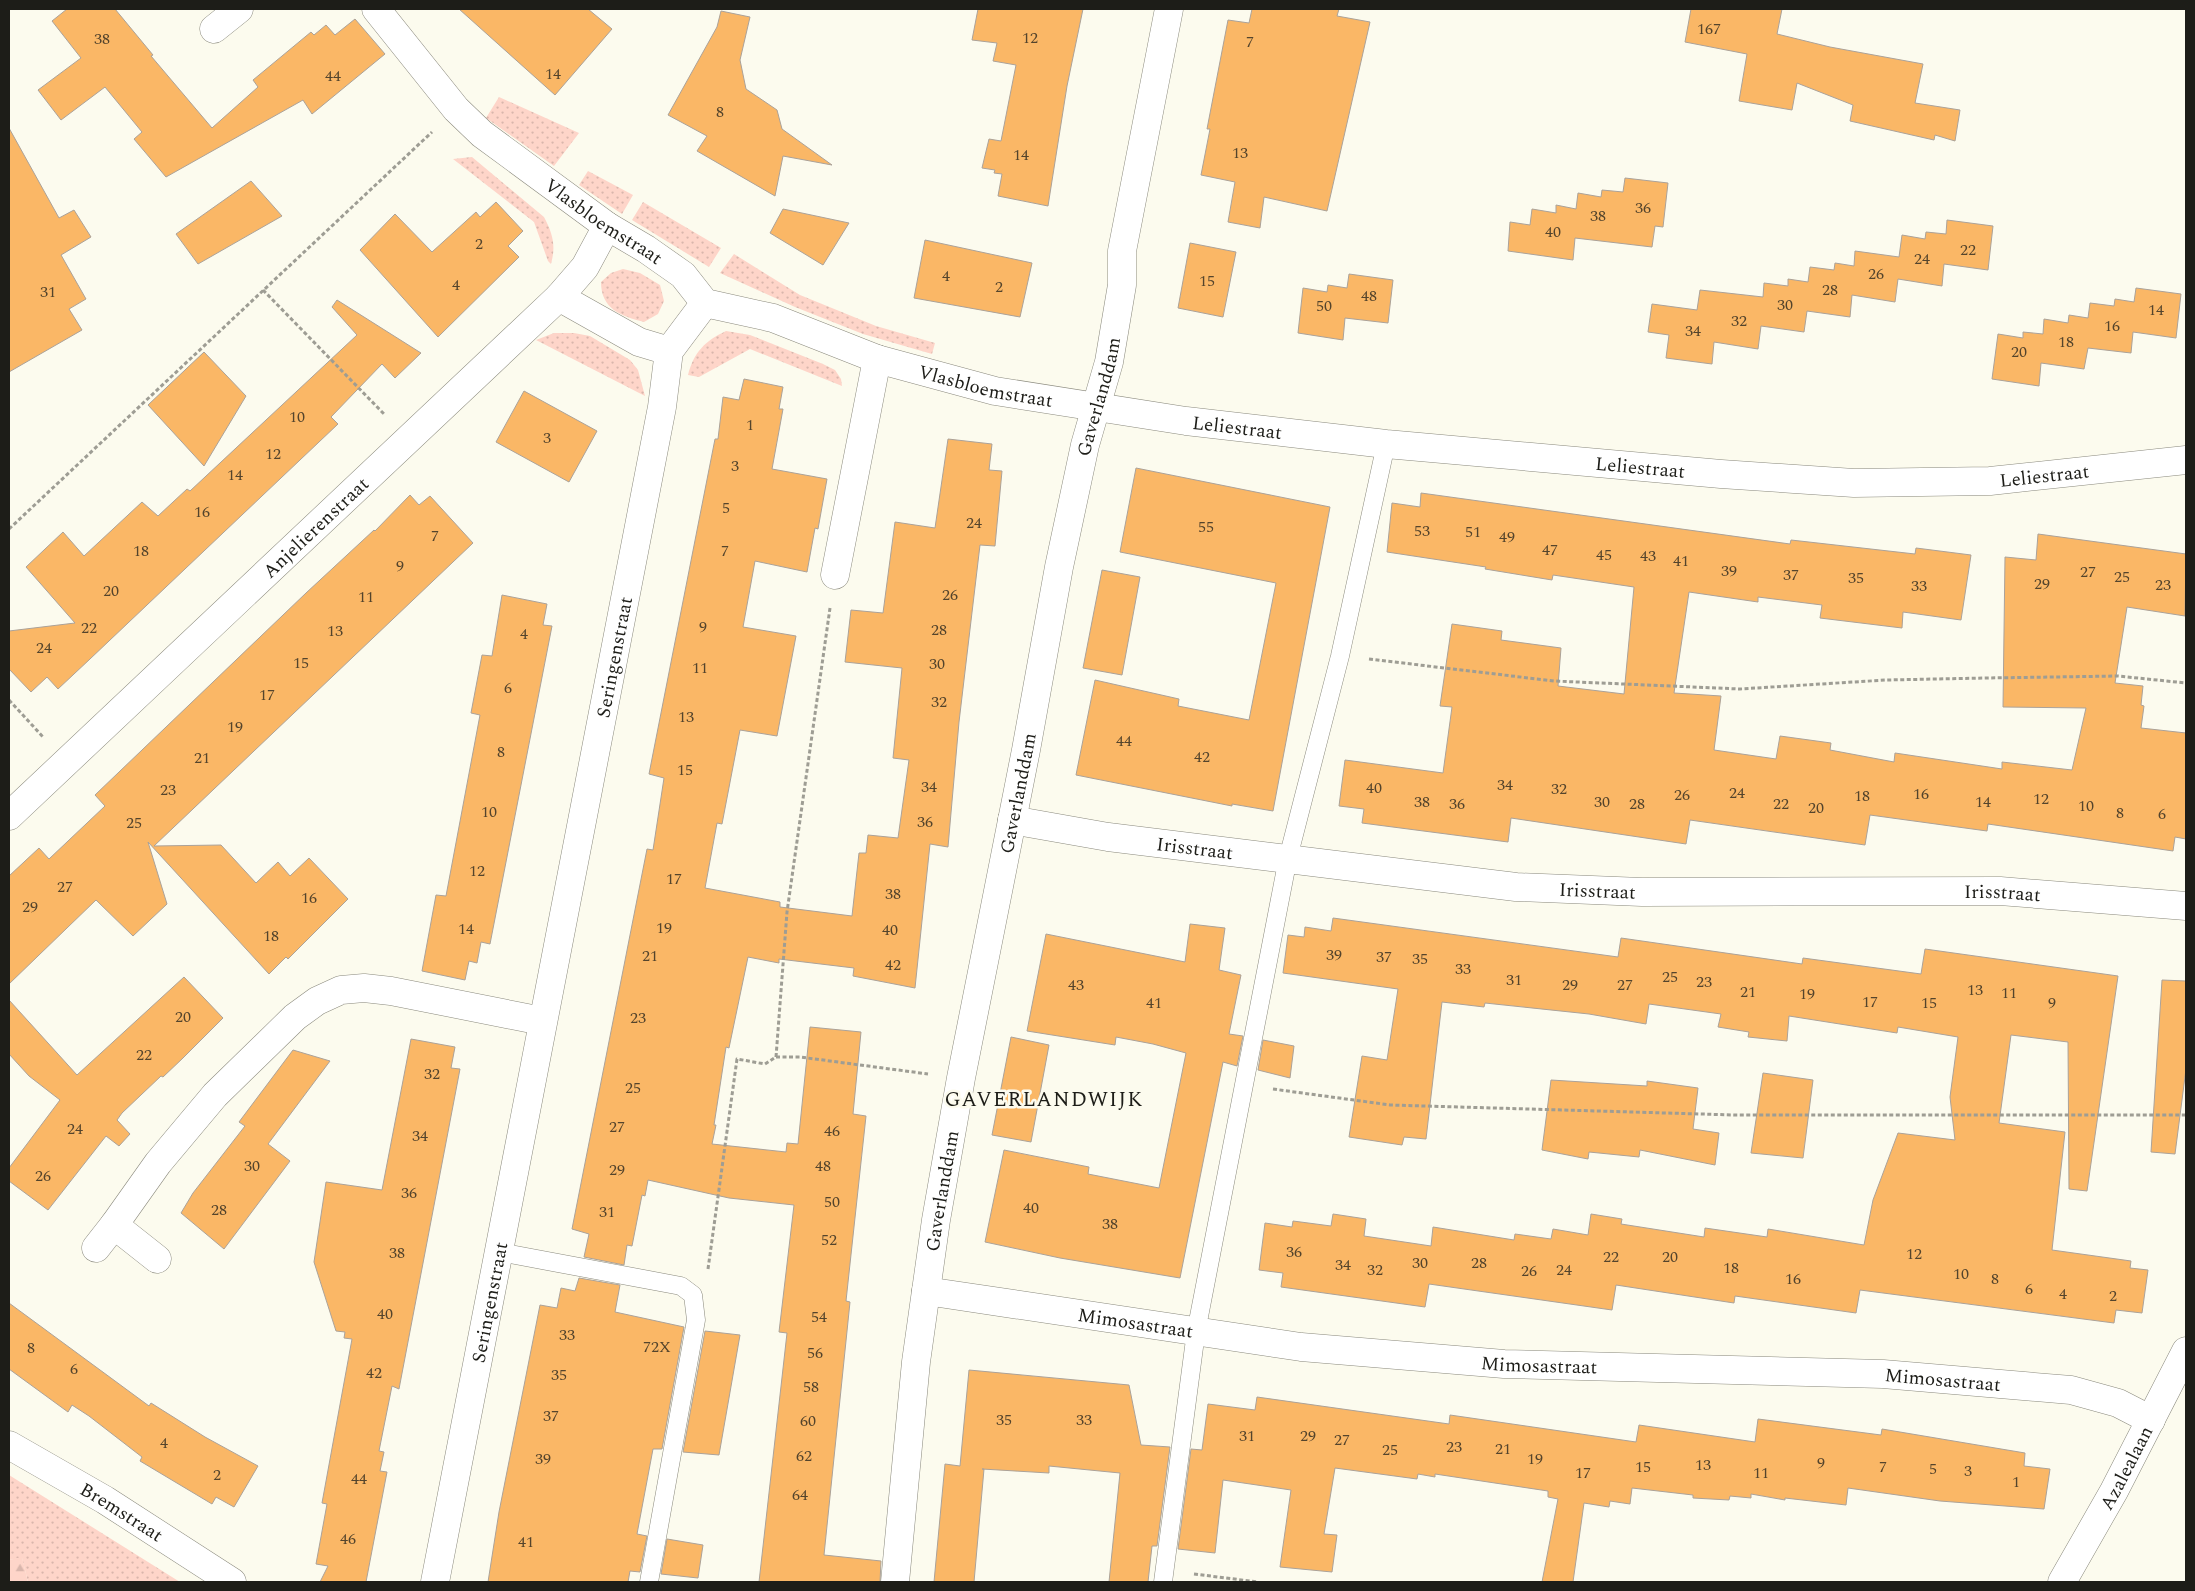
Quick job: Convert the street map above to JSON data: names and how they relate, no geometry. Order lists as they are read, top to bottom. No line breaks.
{"streets":{"street":["Vlasbloemstraat","Gaverlanddam","Leliestraat","Anjelierenstraat","Seringenstraat","Irisstraat","Mimosastraat","Azalealaan","Bremstraat"]},"crossings":[["Vlasbloemstraat","Gaverlanddam"],["Vlasbloemstraat","Leliestraat"],["Vlasbloemstraat","Anjelierenstraat"],["Vlasbloemstraat","Seringenstraat"],["Gaverlanddam","Leliestraat"],["Gaverlanddam","Irisstraat"],["Gaverlanddam","Mimosastraat"],["Mimosastraat","Azalealaan"]],"districts":["GAVERLANDWIJK"],"house_numbers":["167","12","38","7","14","44","8","13","14","36","38","40","2","22","24","26","4","15","4","2","28","31","48","30","50","14","32","16","34","18","20","10","1","3","12","3","14","5","16","24","55","53","51","7","49","47","18","7","45","43","41","9","39","27","37","25","35","29","23","33","20","26","11","9","22","28","13","4","24","15","30","11","6","17","32","13","19","44","8","42","21","15","34","34","40","32","23","24","16","26","18","12","38","30","14","36","28","22","10","20","10","8","6","36","25","12","17","27","38","16","29","19","14","40","18","39","21","37","35","42","33","25","31","23","43","29","27","13","21","11","19","17","41","15","9","20","23","22","32","25","27","24","46","34","30","48","29","26","36","50","40","28","31","38","52","36","38","12","22","20","30","28","34","18","32","24","26","10","16","8","6","4","2","40","54","33","72X","8","56","6","42","35","58","37","35","33","60","31","29","27","4","23","21","25","62","39","19","9","13","15","7","5","3","17","11","2","44","1","64","46","41"]}
